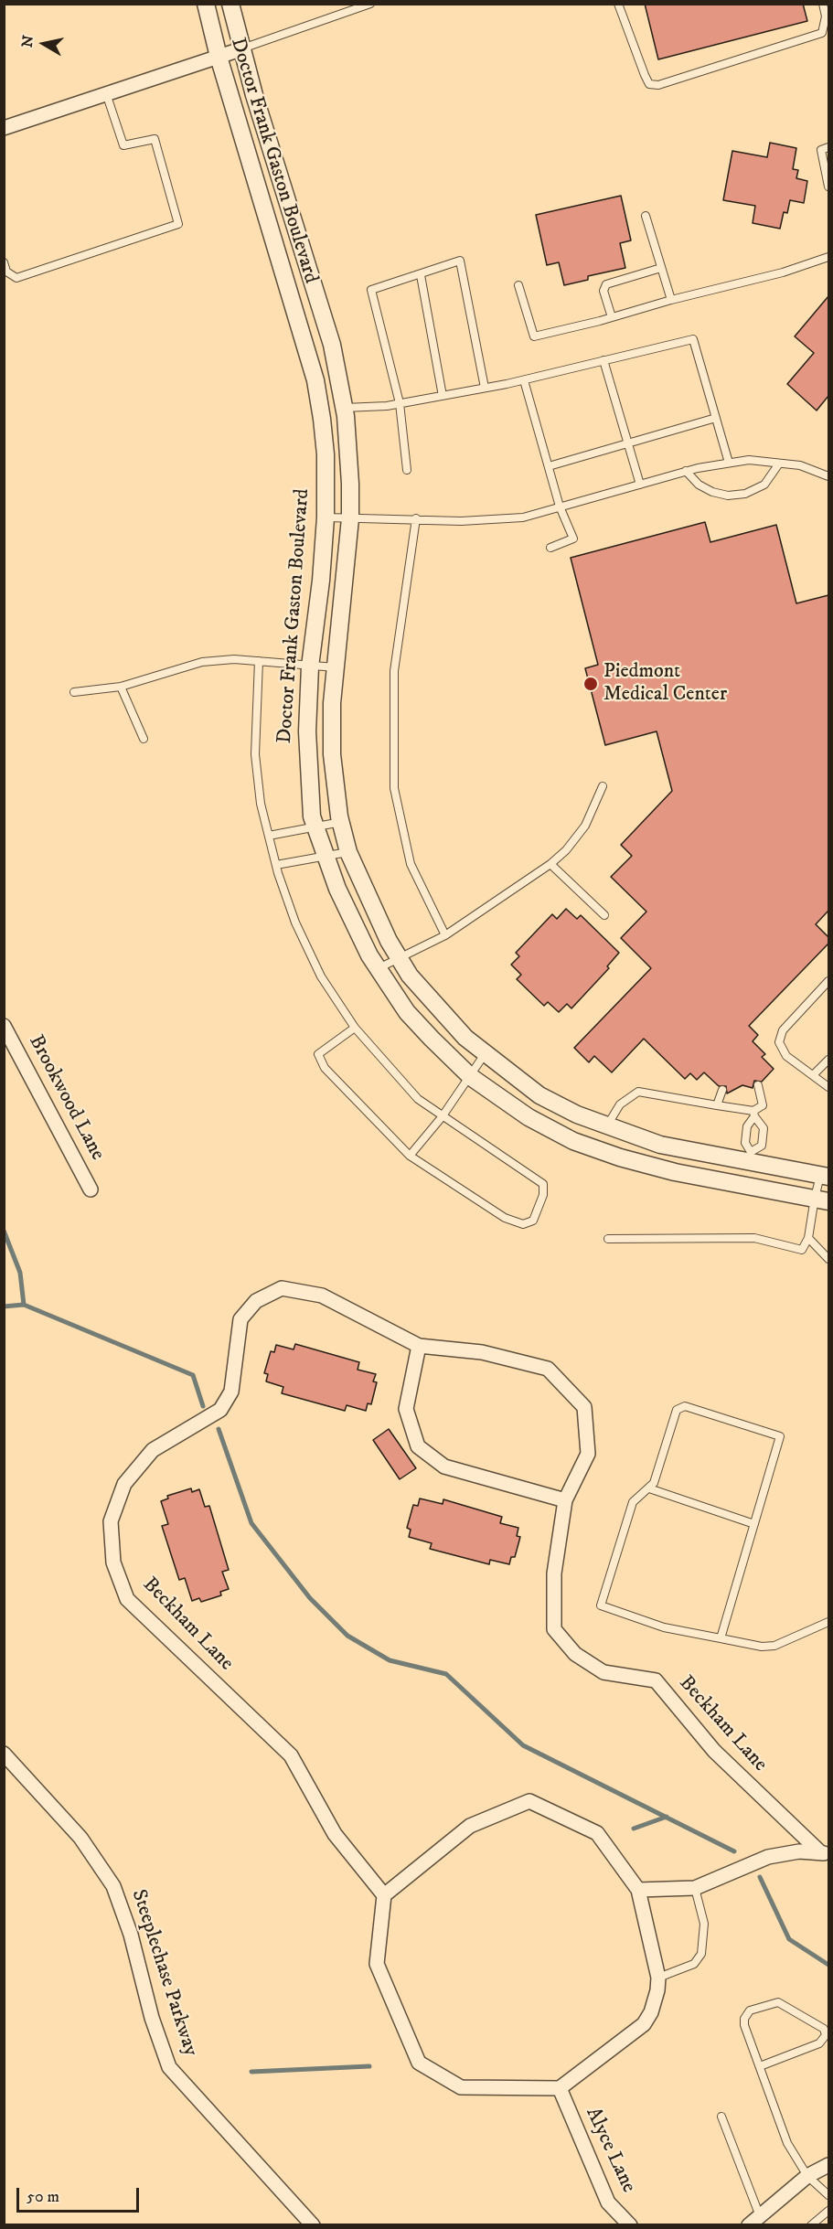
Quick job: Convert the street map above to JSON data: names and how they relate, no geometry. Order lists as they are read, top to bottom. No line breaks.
{"streets":{"street":["Doctor Frank Gaston Boulevard","Brookwood Lane","Beckham Lane","Steeplechase Parkway","Alyce Lane"]},"places":["Piedmont Medical Center"],"scale_bar":"50 m","north":"left"}
